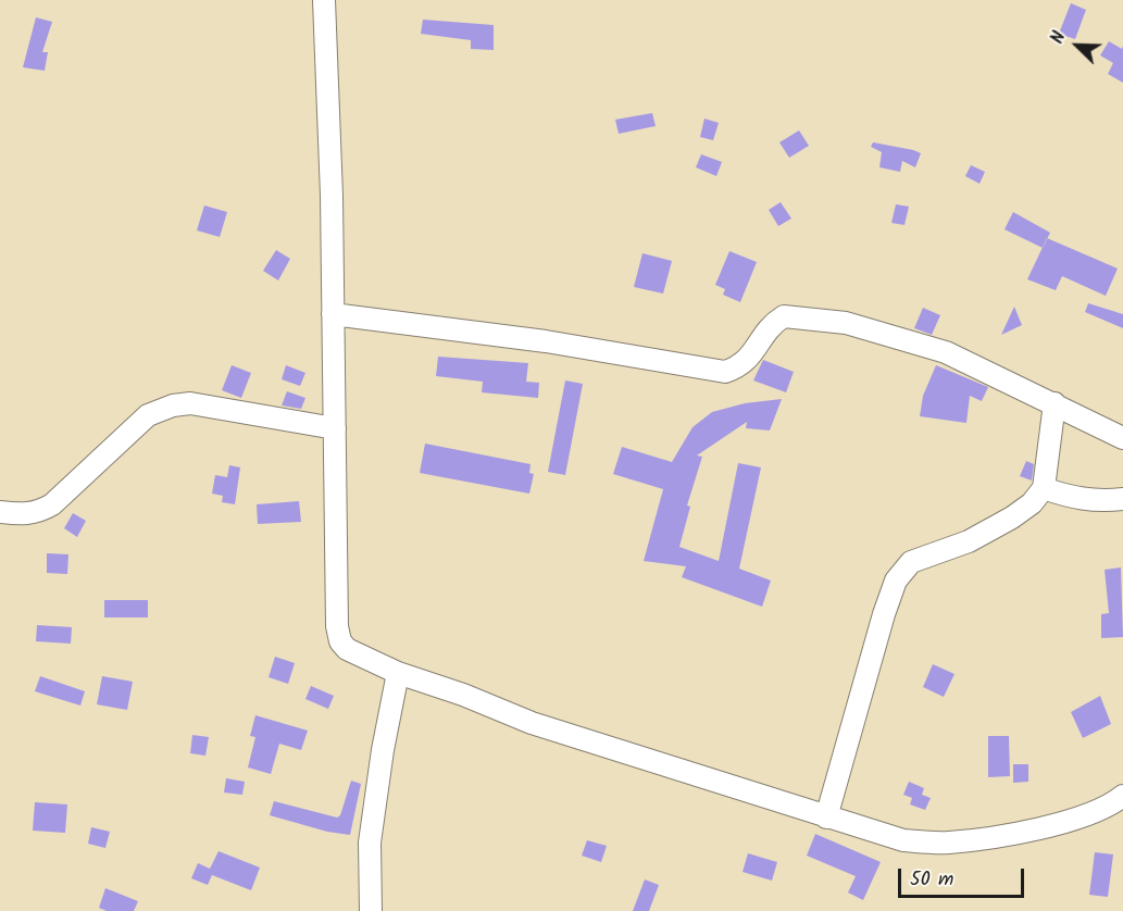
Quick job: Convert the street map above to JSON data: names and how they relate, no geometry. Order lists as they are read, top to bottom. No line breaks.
{"scale_bar":"50 m","north":"top left"}
